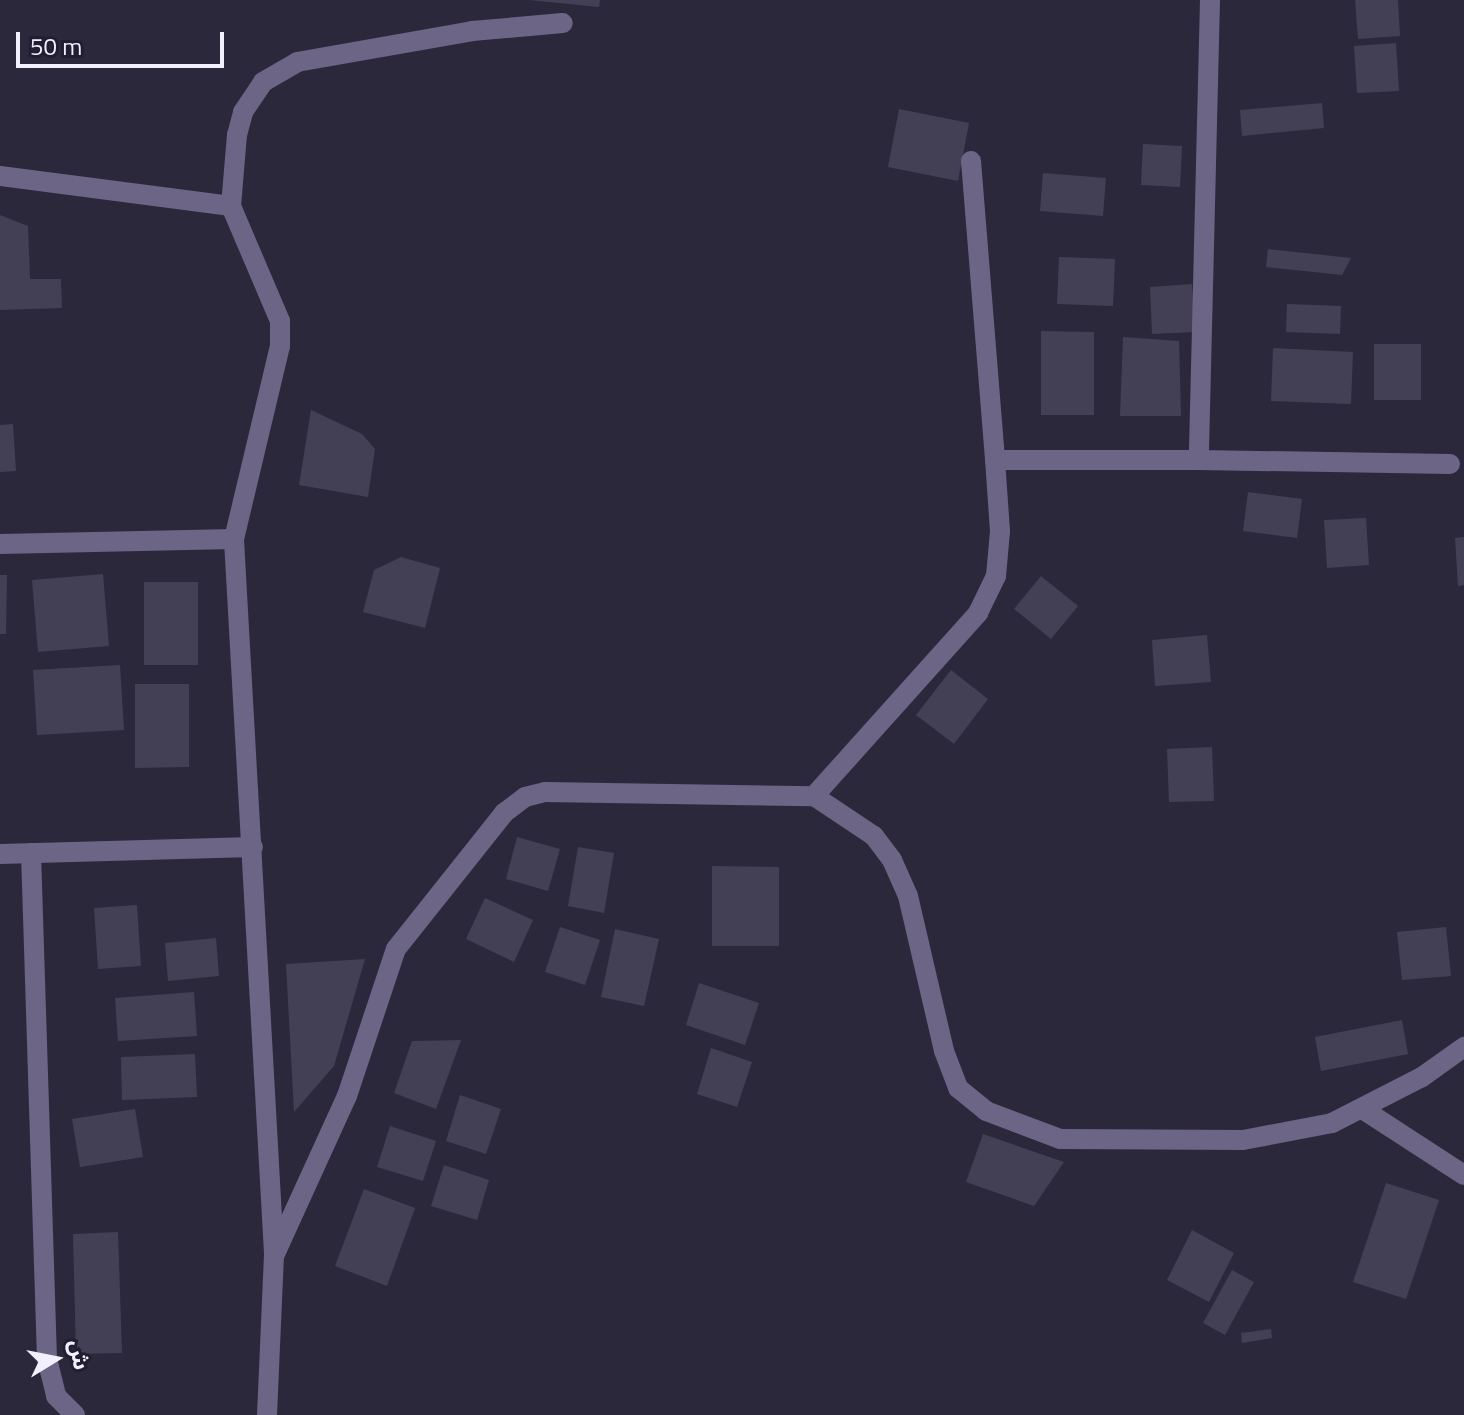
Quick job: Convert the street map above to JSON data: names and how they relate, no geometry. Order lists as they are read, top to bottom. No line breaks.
{"scale_bar":"50 m","north":"right"}
